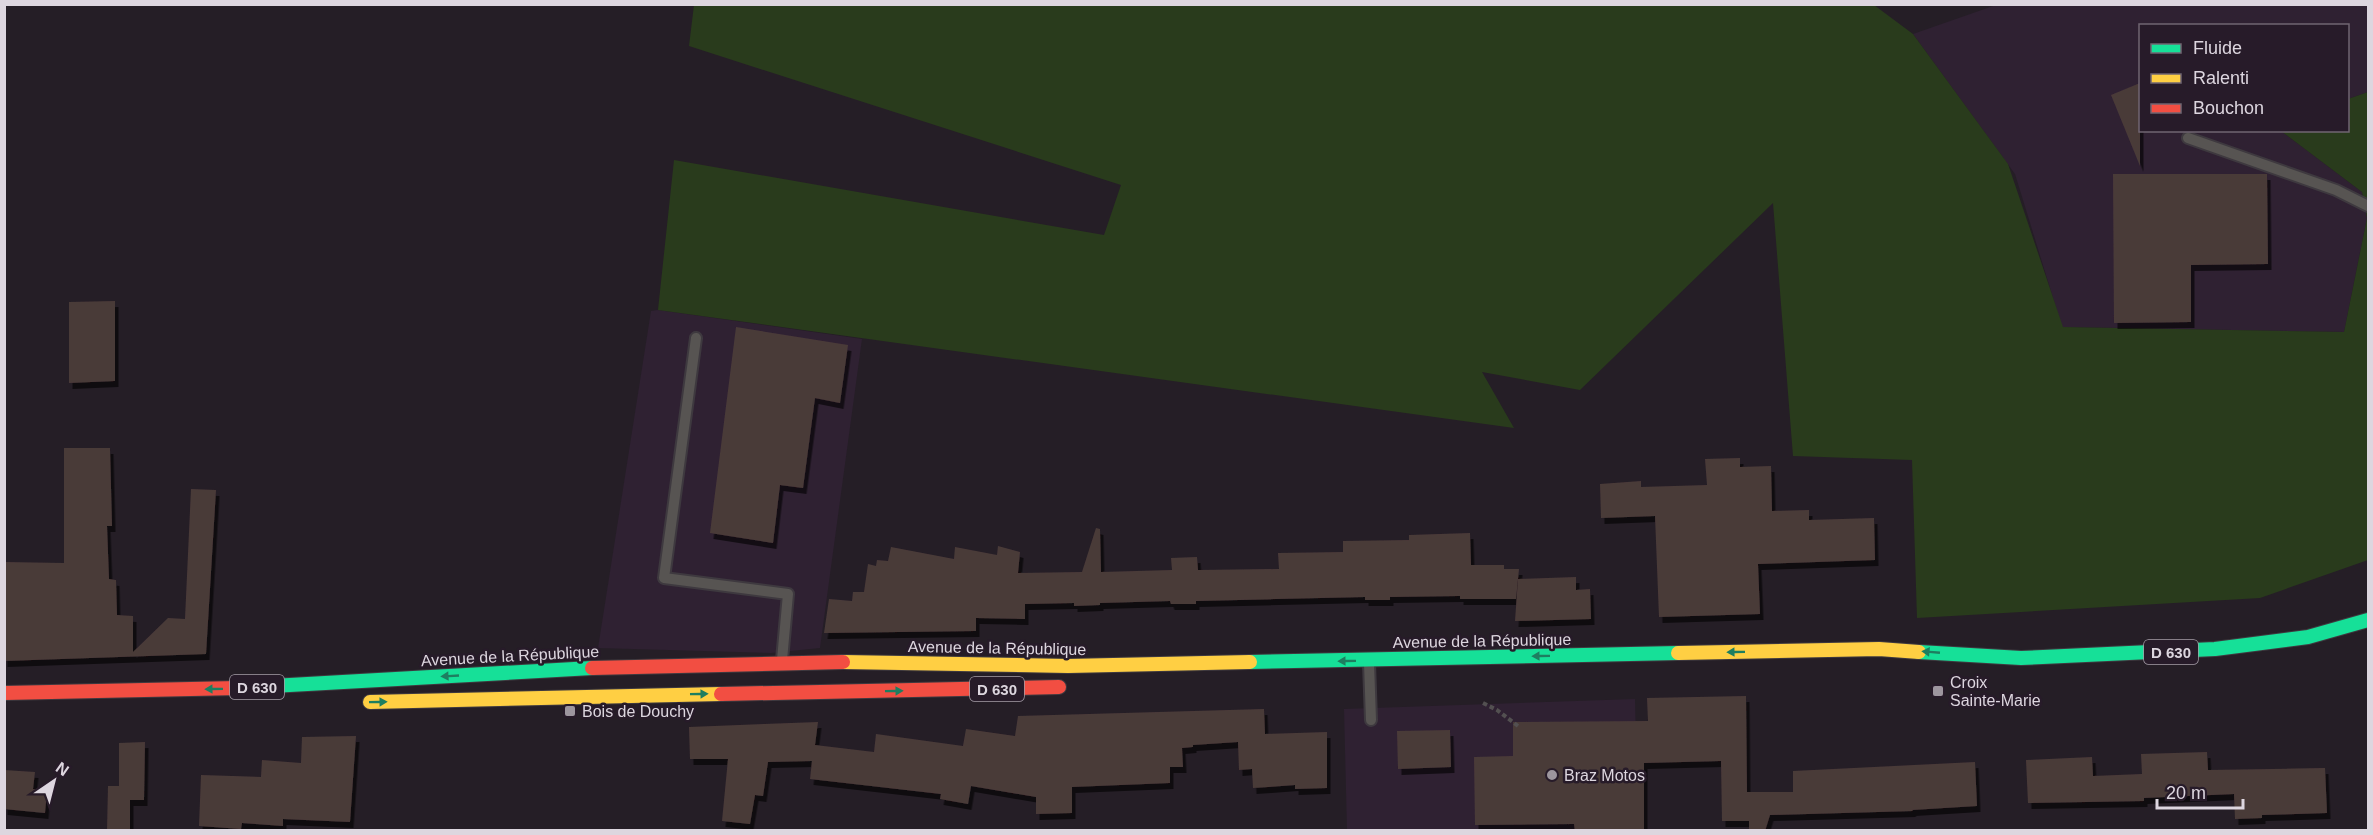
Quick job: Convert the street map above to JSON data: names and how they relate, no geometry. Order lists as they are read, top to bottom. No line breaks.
{"streets":{"main road":["Avenue de la République","D 630"]},"places":{"transit":["Croix Sainte-Marie","Bois de Douchy"],"other":["Braz Motos"]},"legend":["Fluide","Ralenti","Bouchon"],"scale_bar":"20 m","north":"top right"}
